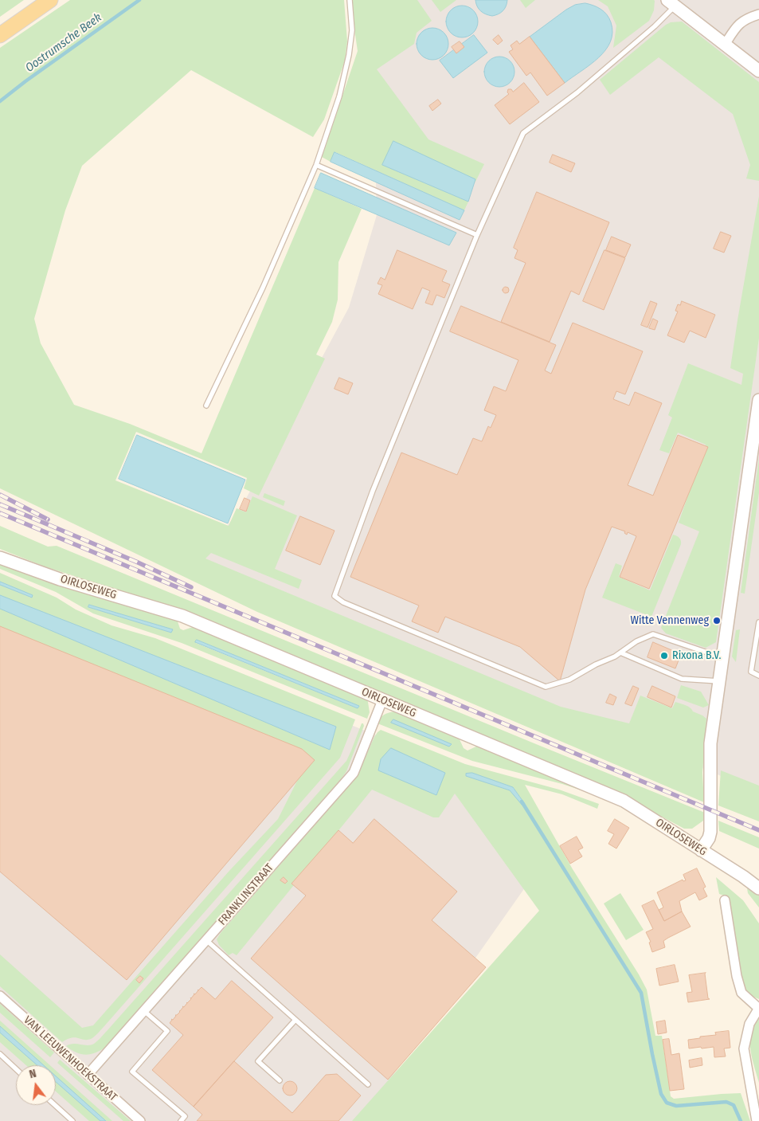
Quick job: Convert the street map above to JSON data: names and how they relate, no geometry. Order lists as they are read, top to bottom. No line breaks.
{"streets":{"street":["OIRLOSEWEG","FRANKLINSTRAAT","VAN LEEUWENHOEKSTRAAT"]},"crossings":[["OIRLOSEWEG","FRANKLINSTRAAT"],["FRANKLINSTRAAT","VAN LEEUWENHOEKSTRAAT"]],"water":["Oostrumsche Beek"],"places":["Witte Vennenweg","Rixona B.V."],"north":"top"}
